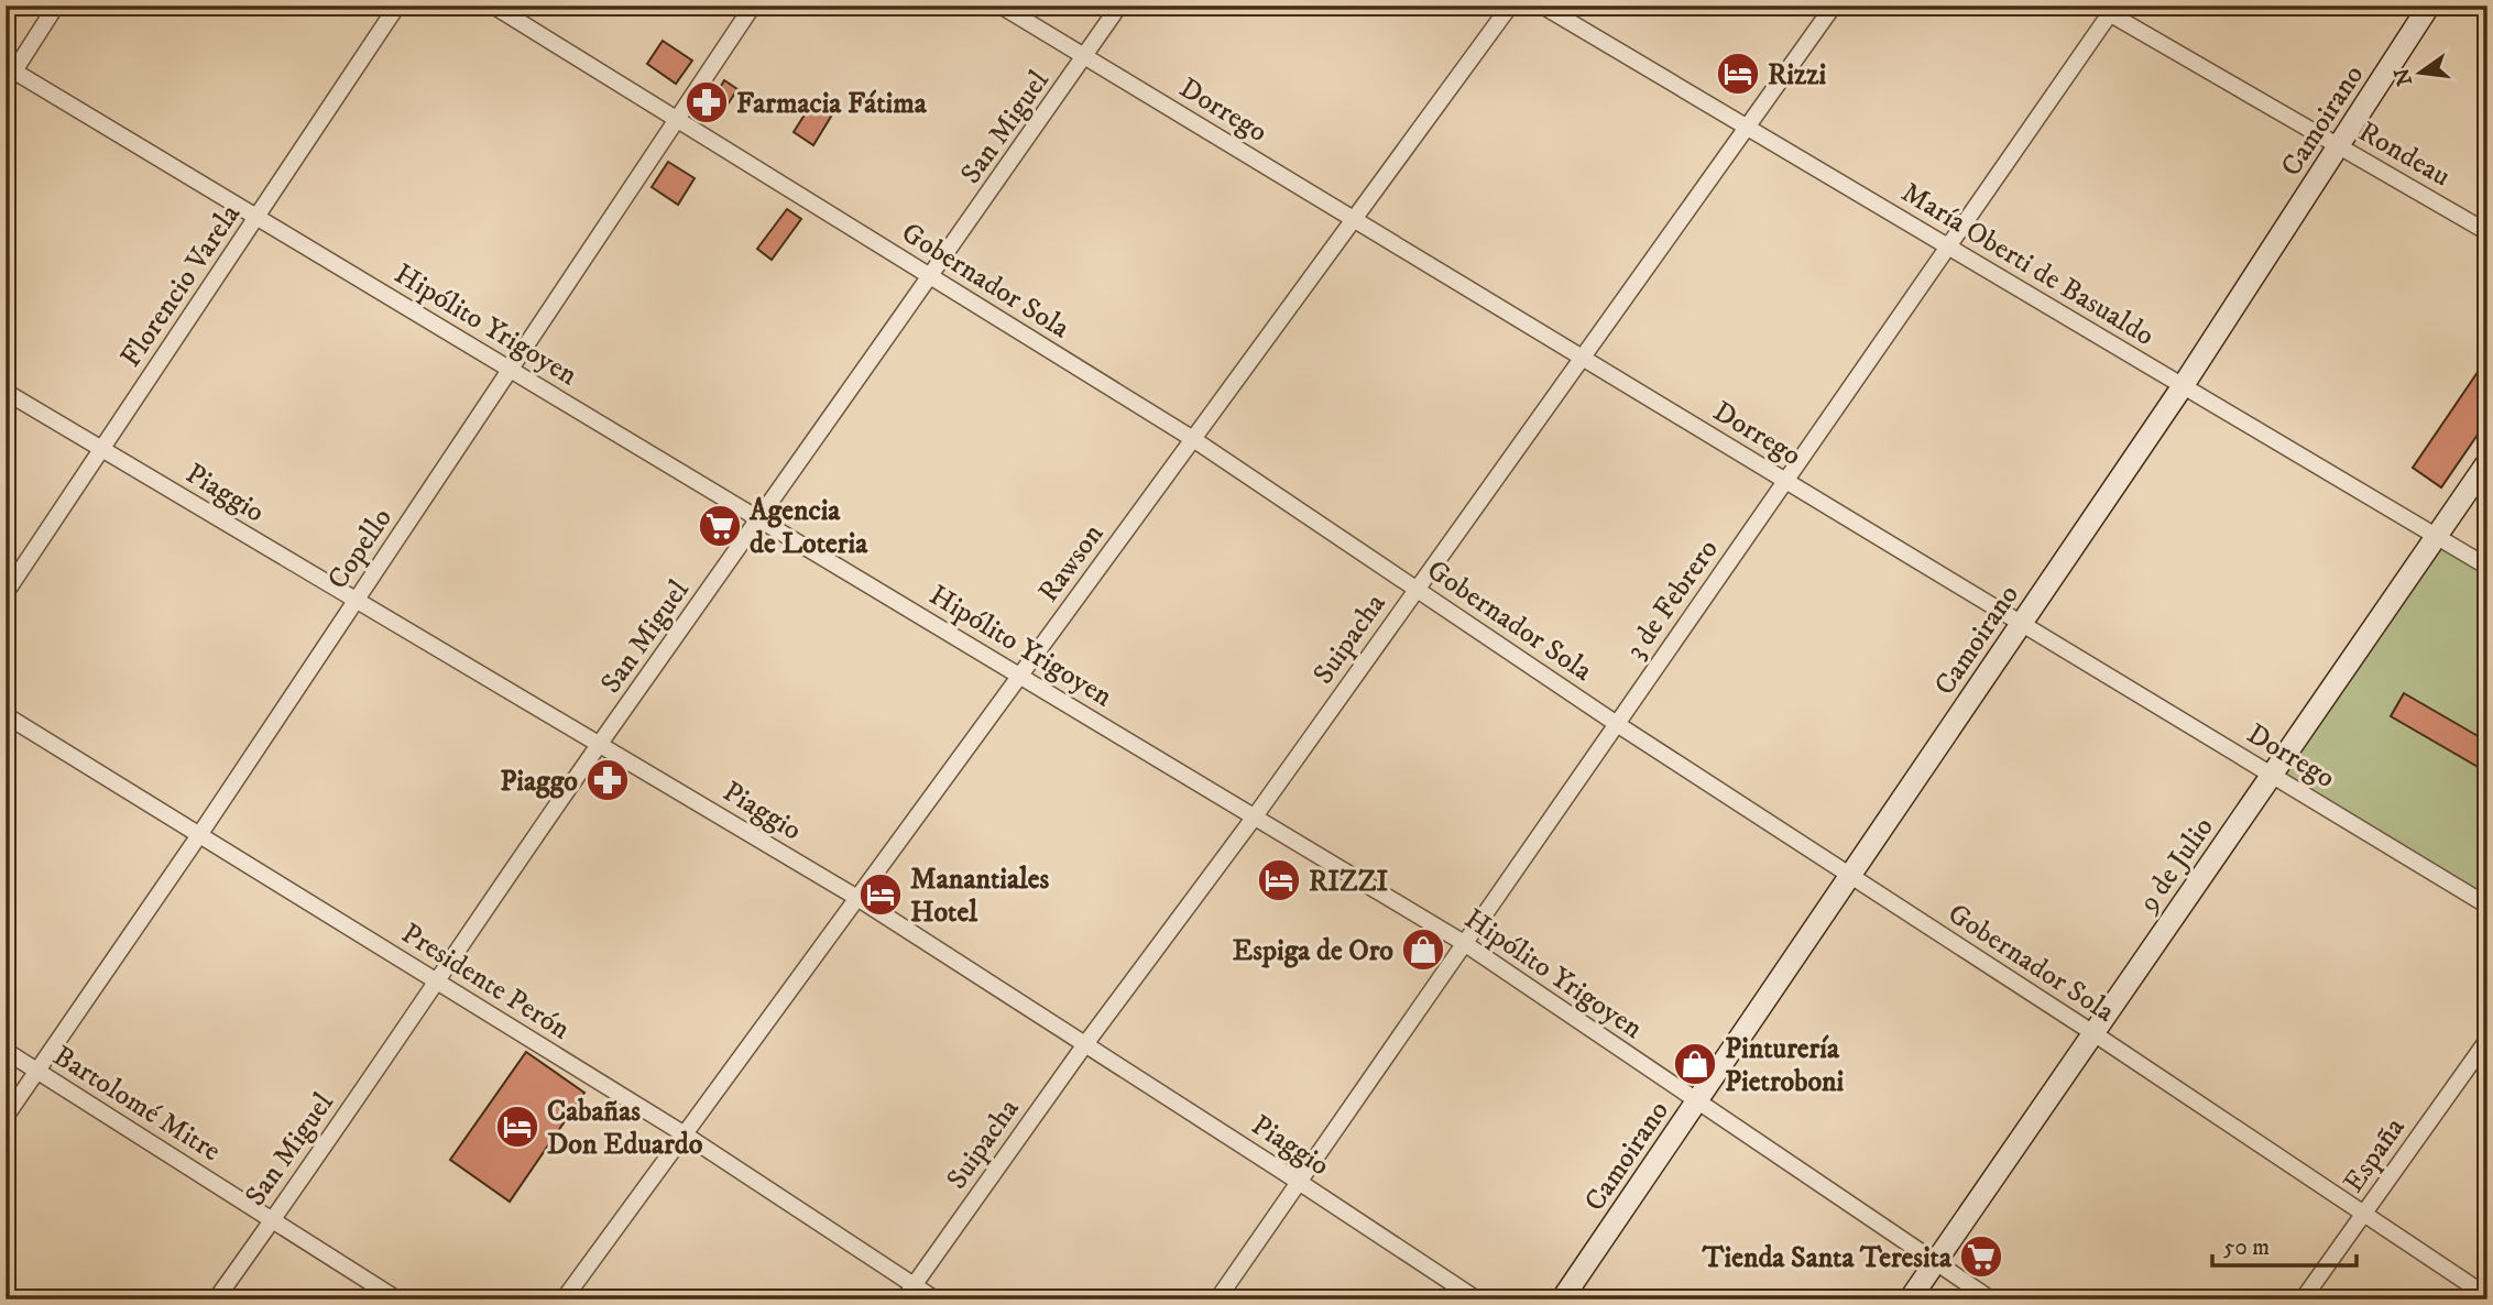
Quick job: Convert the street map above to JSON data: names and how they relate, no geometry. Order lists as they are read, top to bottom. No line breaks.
{"streets":{"street":["Dorrego","Camoirano","San Miguel","Rondeau","María Oberti de Basualdo","Gobernador Sola","Florencio Varela","Hipólito Yrigoyen","Piaggio","Copello","Rawson","3 de Febrero","Suipacha","9 de Julio","Presidente Perón","Bartolomé Mitre","España"]},"crossings":[["Dorrego","Camoirano"],["Dorrego","San Miguel"],["Dorrego","Rawson"],["Dorrego","3 de Febrero"],["Dorrego","Suipacha"],["Dorrego","9 de Julio"],["Camoirano","Rondeau"],["Camoirano","María Oberti de Basualdo"],["Camoirano","Gobernador Sola"],["Camoirano","Hipólito Yrigoyen"],["San Miguel","Gobernador Sola"],["San Miguel","Hipólito Yrigoyen"],["San Miguel","Piaggio"],["San Miguel","Presidente Perón"],["San Miguel","Bartolomé Mitre"],["Rondeau","3 de Febrero"],["María Oberti de Basualdo","3 de Febrero"],["María Oberti de Basualdo","Suipacha"],["María Oberti de Basualdo","9 de Julio"],["Gobernador Sola","Copello"],["Gobernador Sola","Rawson"],["Gobernador Sola","3 de Febrero"],["Gobernador Sola","Suipacha"],["Gobernador Sola","9 de Julio"],["Gobernador Sola","España"],["Florencio Varela","Hipólito Yrigoyen"],["Florencio Varela","Piaggio"],["Hipólito Yrigoyen","Copello"],["Hipólito Yrigoyen","Rawson"],["Hipólito Yrigoyen","3 de Febrero"],["Hipólito Yrigoyen","Suipacha"],["Hipólito Yrigoyen","9 de Julio"],["Piaggio","Copello"],["Piaggio","Rawson"],["Piaggio","3 de Febrero"],["Piaggio","Suipacha"],["Copello","Presidente Perón"],["Copello","Bartolomé Mitre"],["Rawson","Presidente Perón"],["Suipacha","Presidente Perón"]],"places":{"hotel":["Rizzi","RIZZI","Manantiales Hotel","Cabañas Don Eduardo"],"pharmacy":["Farmacia Fátima","Piaggo"],"supermarket":["Agencia de Loteria","Tienda Santa Teresita"],"shop":["Espiga de Oro","Pinturería Pietroboni"]},"scale_bar":"50 m","north":"left"}
